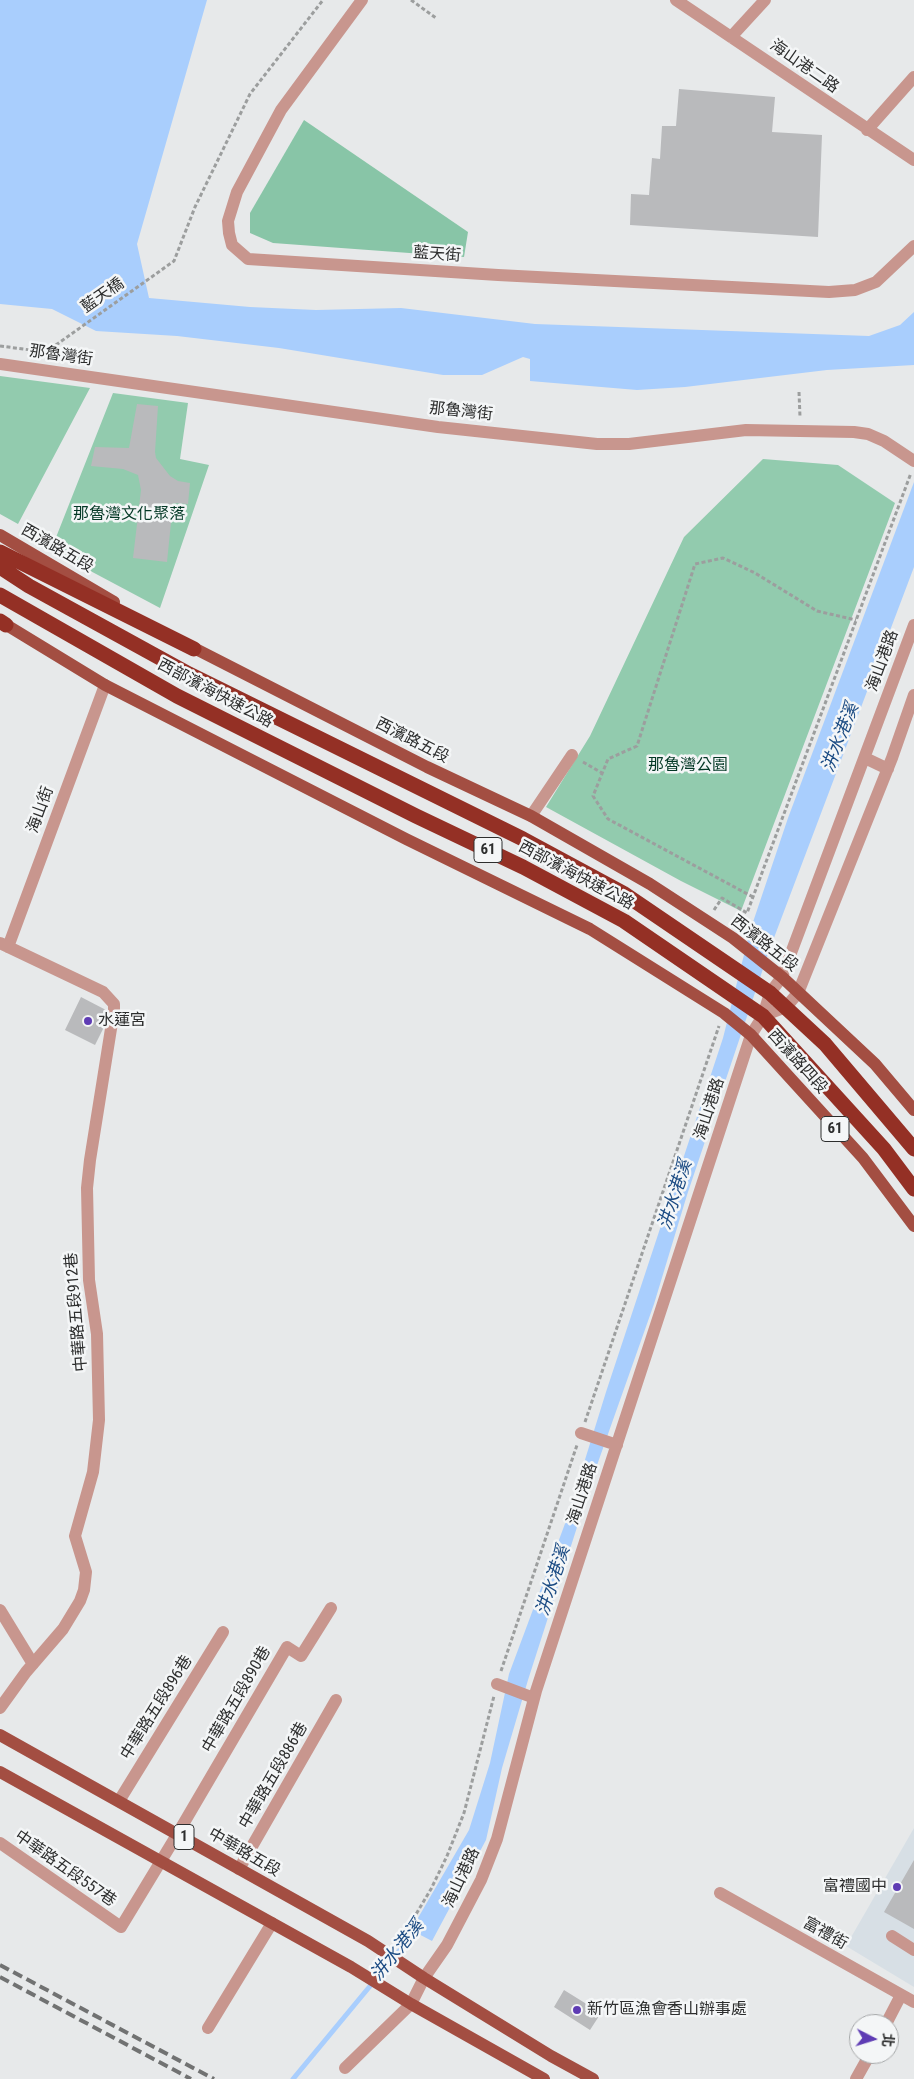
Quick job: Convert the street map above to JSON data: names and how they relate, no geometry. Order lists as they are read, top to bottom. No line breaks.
{"streets":{"highway":["西部濱海快速公路","61"],"main road":["西濱路五段","西濱路四段","1","中華路五段"],"street":["海山港二路","藍天街","那魯灣街","海山港路","海山街","中華路五段912巷","中華路五段890巷","中華路五段896巷","中華路五段886巷","中華路五段557巷","富禮街"],"path":["藍天橋"]},"crossings":[["西濱路五段","海山港路"],["海山港路","西部濱海快速公路"],["海山港路","61"],["海山港路","西濱路四段"],["海山港路","1"],["海山港路","中華路五段"],["海山街","61"],["海山街","中華路五段912巷"],["61","西濱路四段"],["中華路五段890巷","中華路五段"],["中華路五段890巷","中華路五段557巷"],["中華路五段896巷","中華路五段"],["中華路五段886巷","中華路五段"],["1","中華路五段"],["1","中華路五段557巷"],["中華路五段","中華路五段557巷"]],"water":["汫水港溪"],"parks":["那魯灣文化聚落","那魯灣公園"],"places":["水蓮宮","富禮國中","新竹區漁會香山辦事處"],"north":"right"}
